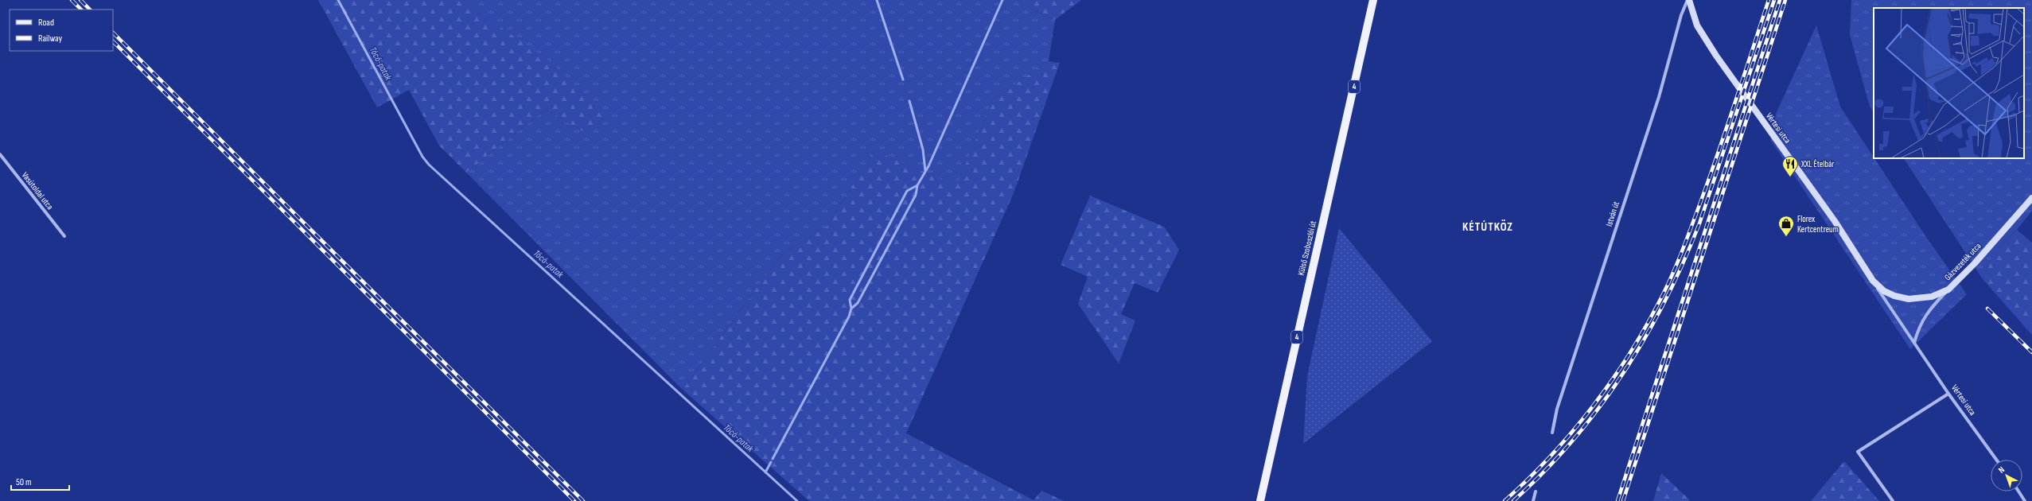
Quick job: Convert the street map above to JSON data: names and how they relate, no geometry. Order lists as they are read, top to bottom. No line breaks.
{"streets":{"main road":["4","Külső Szoboszlói út"],"street":["Vértesi utca","Vasútoldal utca","István út","Gázvezeték utca"]},"crossings":[["Vértesi utca","István út"],["Vértesi utca","Gázvezeték utca"]],"districts":["KÉTÚTKÖZ"],"water":["Tócó-patak"],"places":{"restaurant":["XXL Ételbár"],"shop":["Florex Kertcentreum"]},"legend":["Road","Railway"],"scale_bar":"50 m","north":"top left"}
